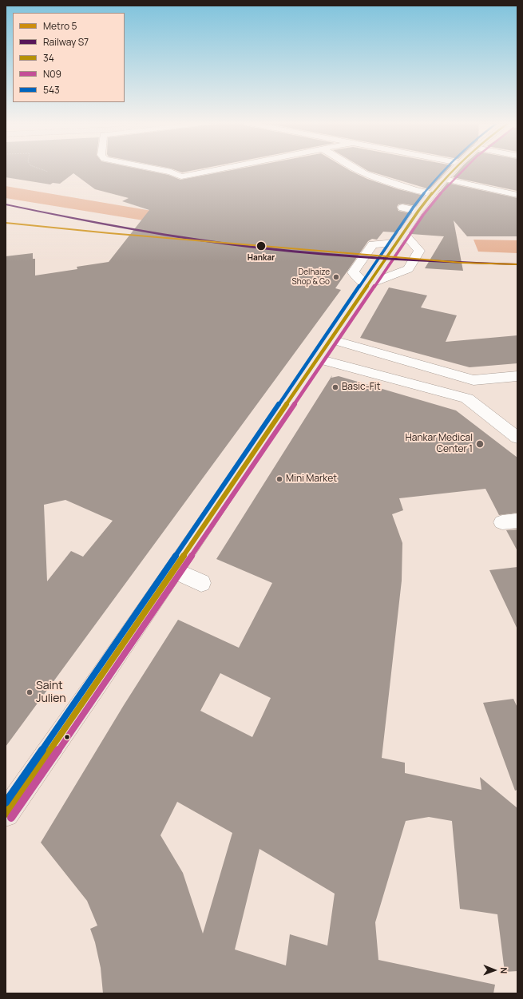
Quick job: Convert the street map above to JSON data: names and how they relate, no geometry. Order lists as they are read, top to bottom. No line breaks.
{"places":["Hankar","Delhaize Shop & Go","Basic-Fit","Hankar Medical Center 1","Mini Market","Saint Julien"],"lines":["transit line 34","transit line N09","transit line 543","rail line S7","metro line 5"],"legend":["Metro 5","Railway S7","34","N09","543"],"north":"right"}
